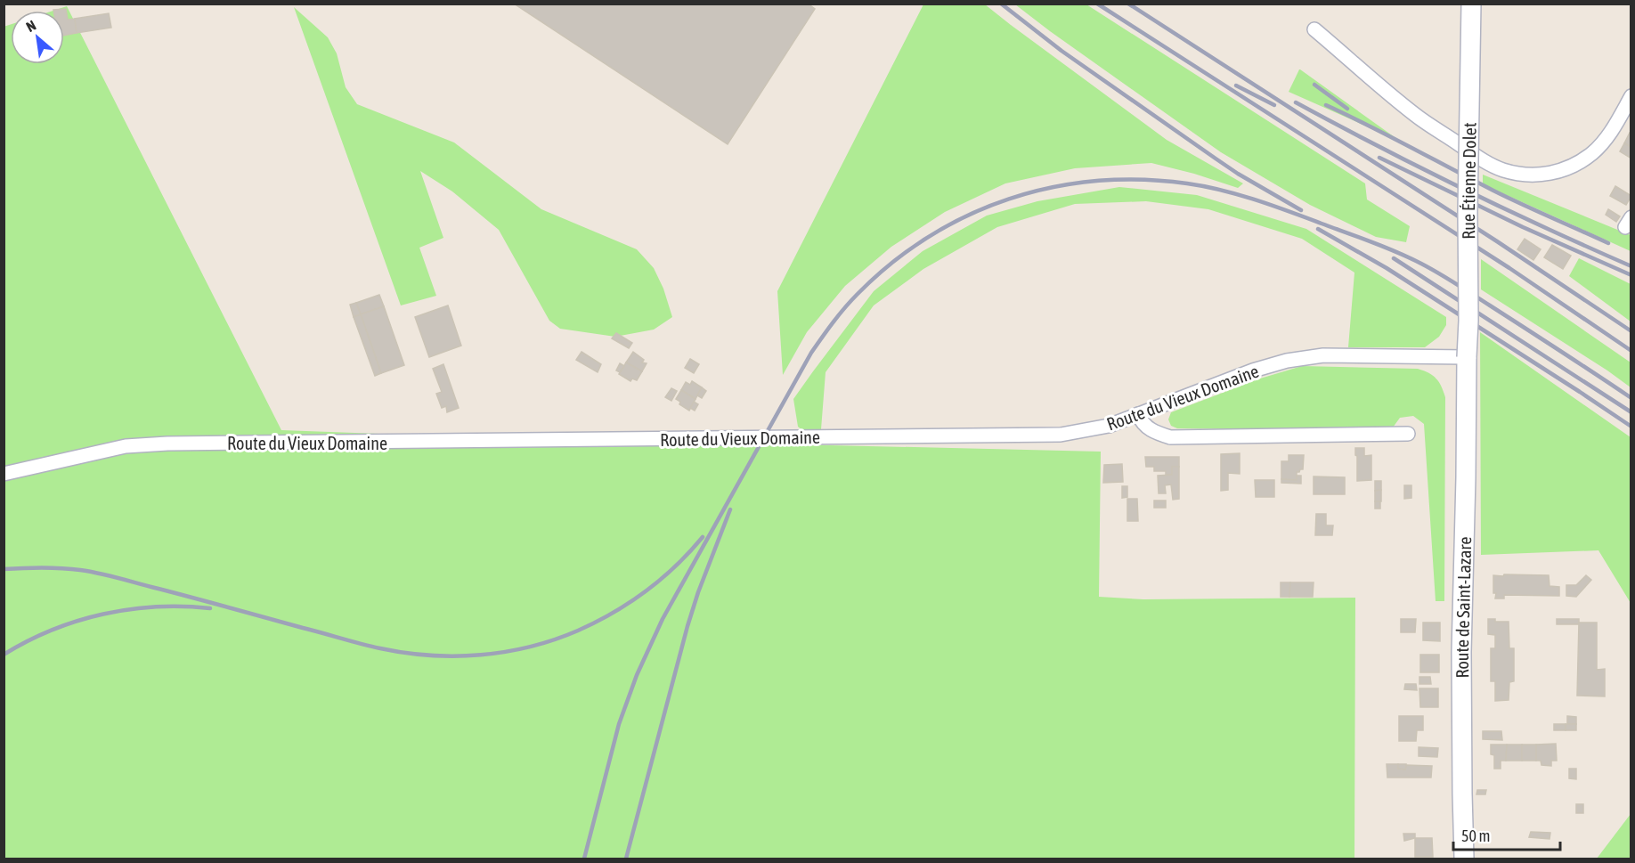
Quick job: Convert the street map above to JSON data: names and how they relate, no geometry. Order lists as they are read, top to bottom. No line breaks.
{"streets":{"main road":["Rue Étienne Dolet","Route de Saint-Lazare"],"street":["Route du Vieux Domaine"]},"crossings":[["Rue Étienne Dolet","Route du Vieux Domaine"],["Rue Étienne Dolet","Route de Saint-Lazare"],["Route du Vieux Domaine","Route de Saint-Lazare"]],"scale_bar":"50 m","north":"top left"}
